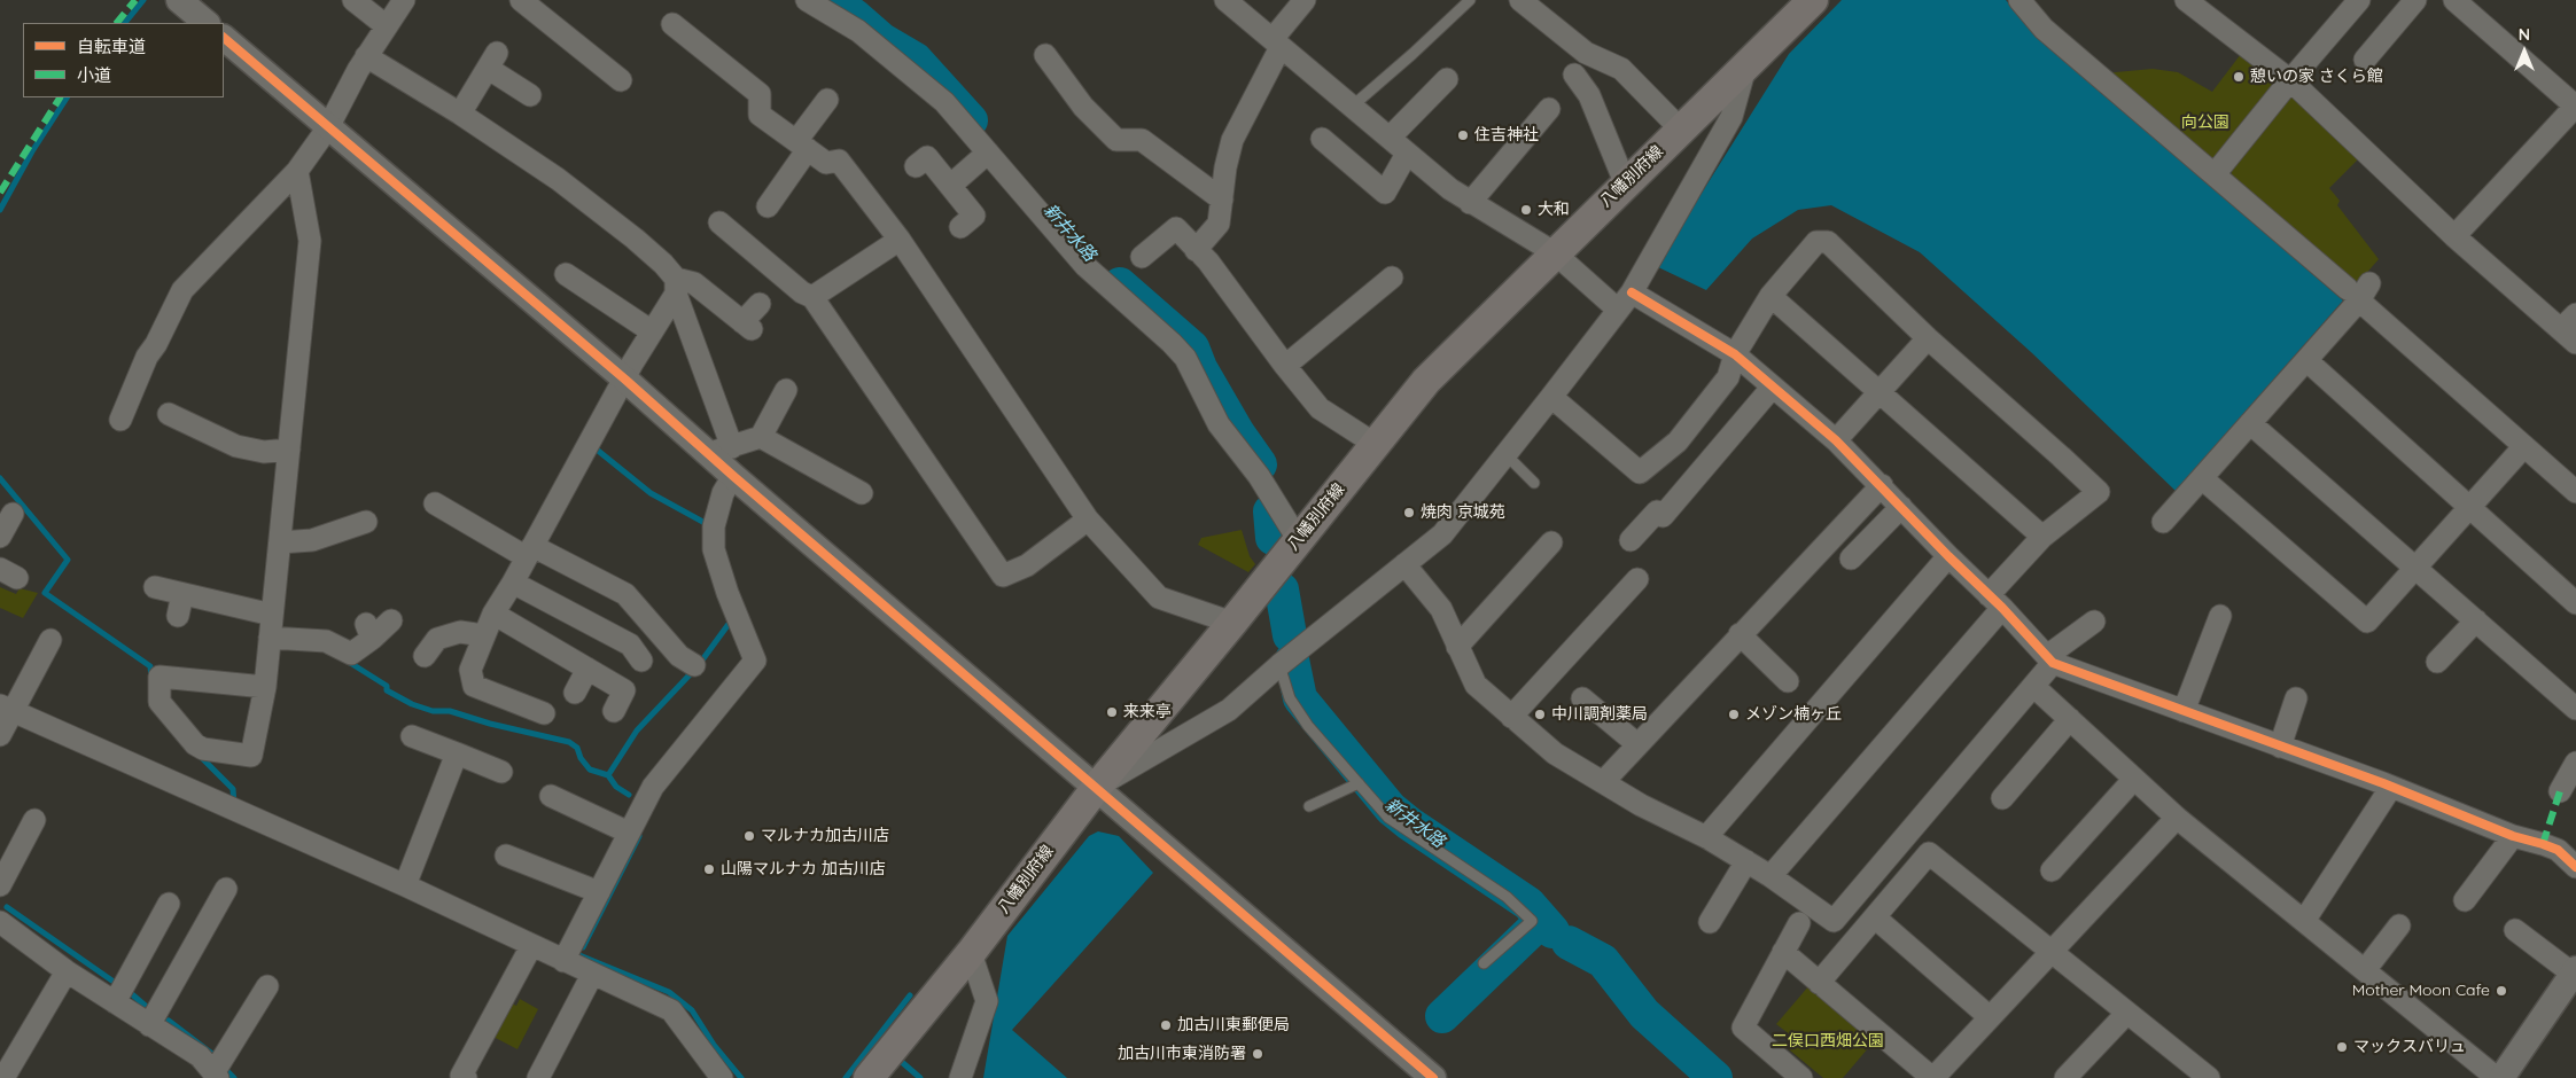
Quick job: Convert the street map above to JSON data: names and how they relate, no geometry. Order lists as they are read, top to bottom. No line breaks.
{"streets":{"main road":["八幡別府線"]},"water":["新井水路"],"parks":["向公園","二俣口西畑公園"],"places":["憩いの家 さくら館","住吉神社","大和","焼肉 京城苑","来来亭","中川調剤薬局","メゾン楠ヶ丘","マルナカ加古川店","山陽マルナカ 加古川店","Mother Moon Cafe","加古川東郵便局","マックスバリュ","加古川市東消防署"],"legend":["自転車道","小道"],"north":"top"}
